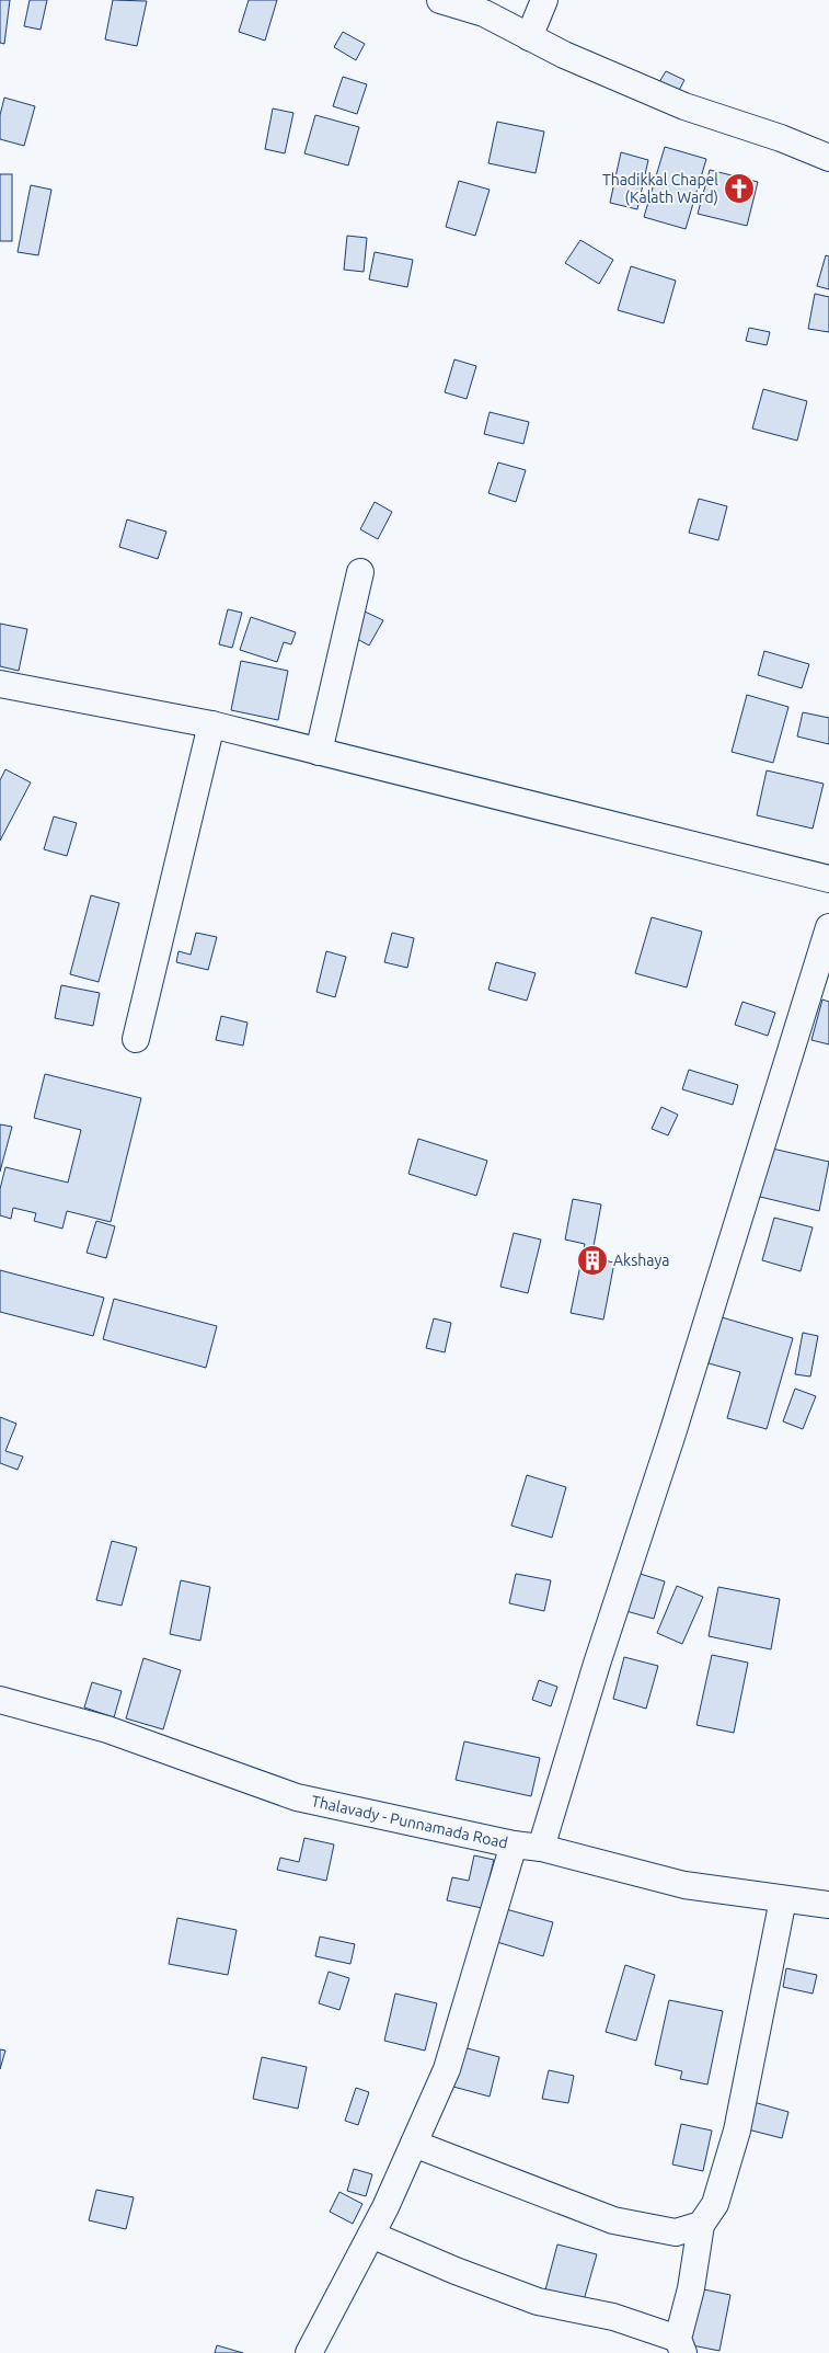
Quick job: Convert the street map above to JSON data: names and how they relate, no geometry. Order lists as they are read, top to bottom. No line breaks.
{"streets":{"street":["Thalavady - Punnamada Road"]},"places":{"church":["Thadikkal Chapel (Kalath Ward)"],"building":["Akshaya"]}}
